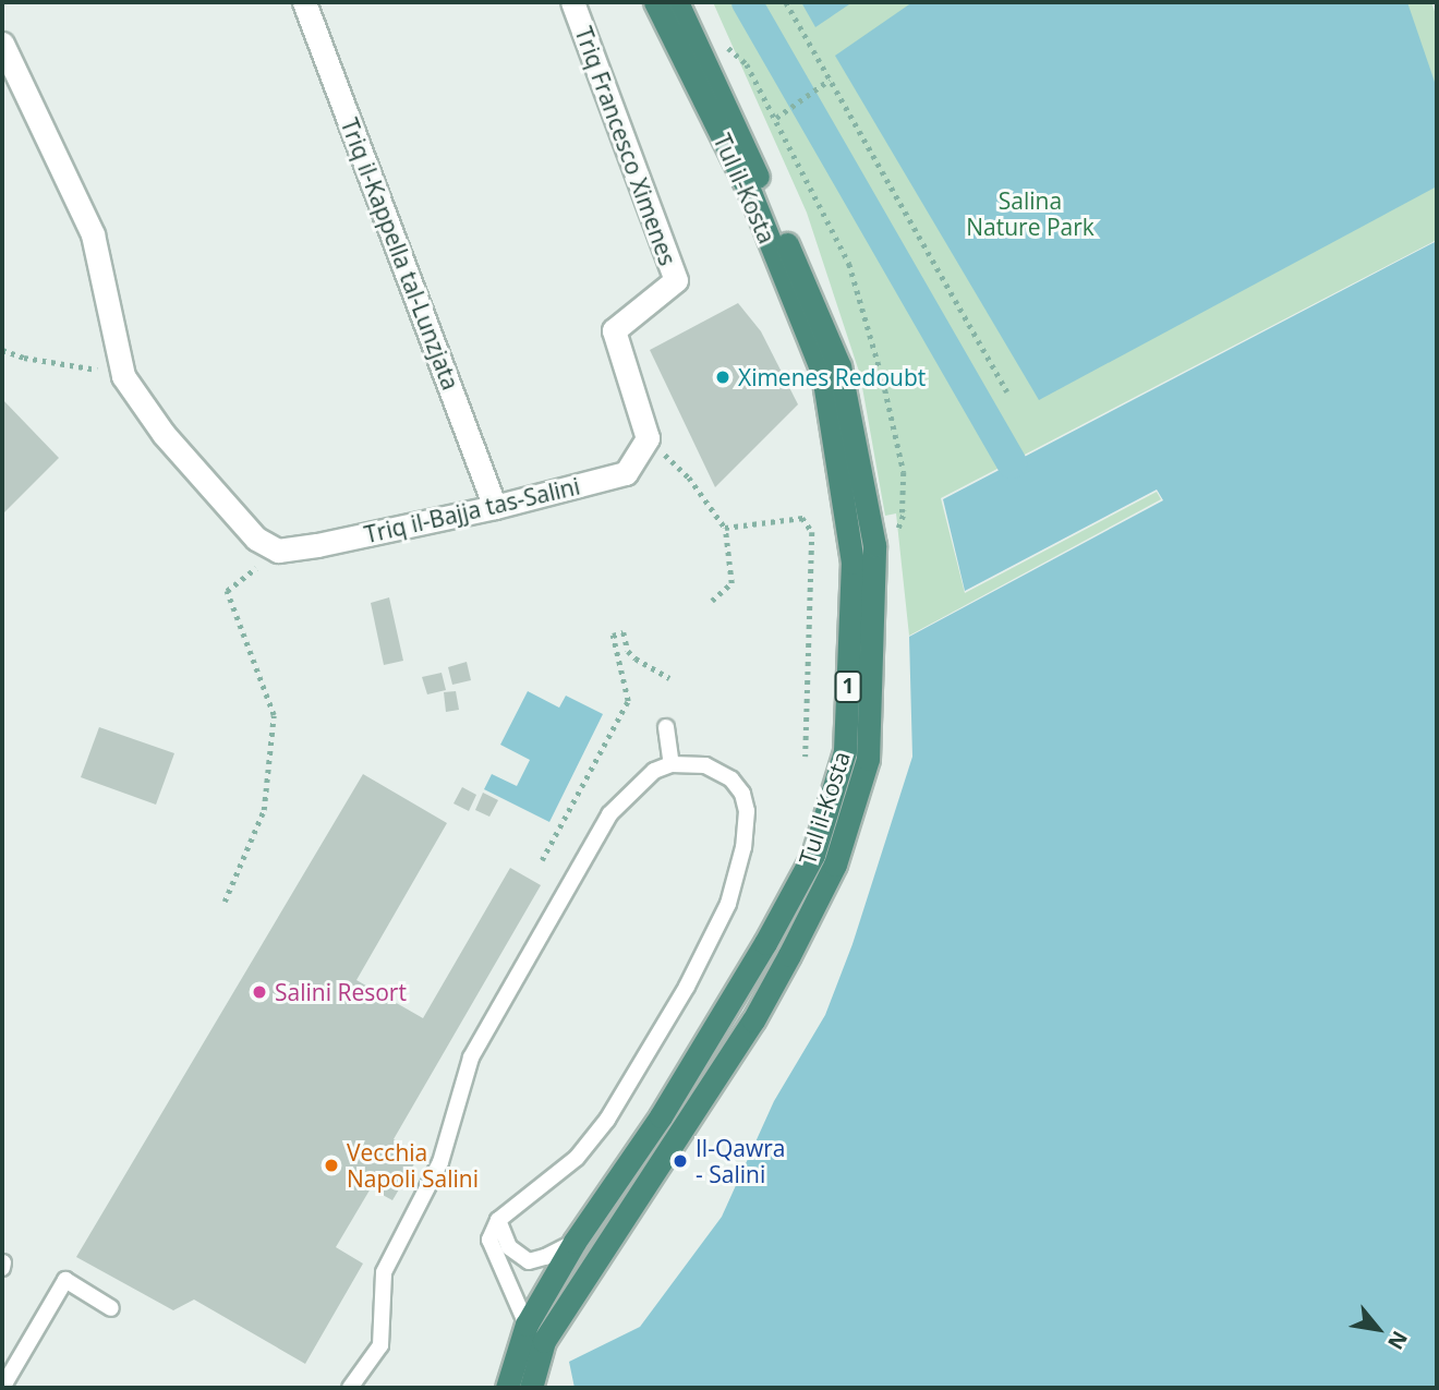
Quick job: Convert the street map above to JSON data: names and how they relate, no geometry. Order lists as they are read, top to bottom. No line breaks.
{"streets":{"highway":["Tul il-Kosta","1"],"street":["Triq Francesco Ximenes","Triq il-Kappella tal-Lunzjata","Triq il-Bajja tas-Salini"]},"crossings":[["Triq Francesco Ximenes","Triq il-Bajja tas-Salini"],["Triq il-Kappella tal-Lunzjata","Triq il-Bajja tas-Salini"]],"parks":["Salina Nature Park"],"places":["Ximenes Redoubt","Salini Resort","Il-Qawra - Salini","Vecchia Napoli Salini"],"north":"bottom right"}
